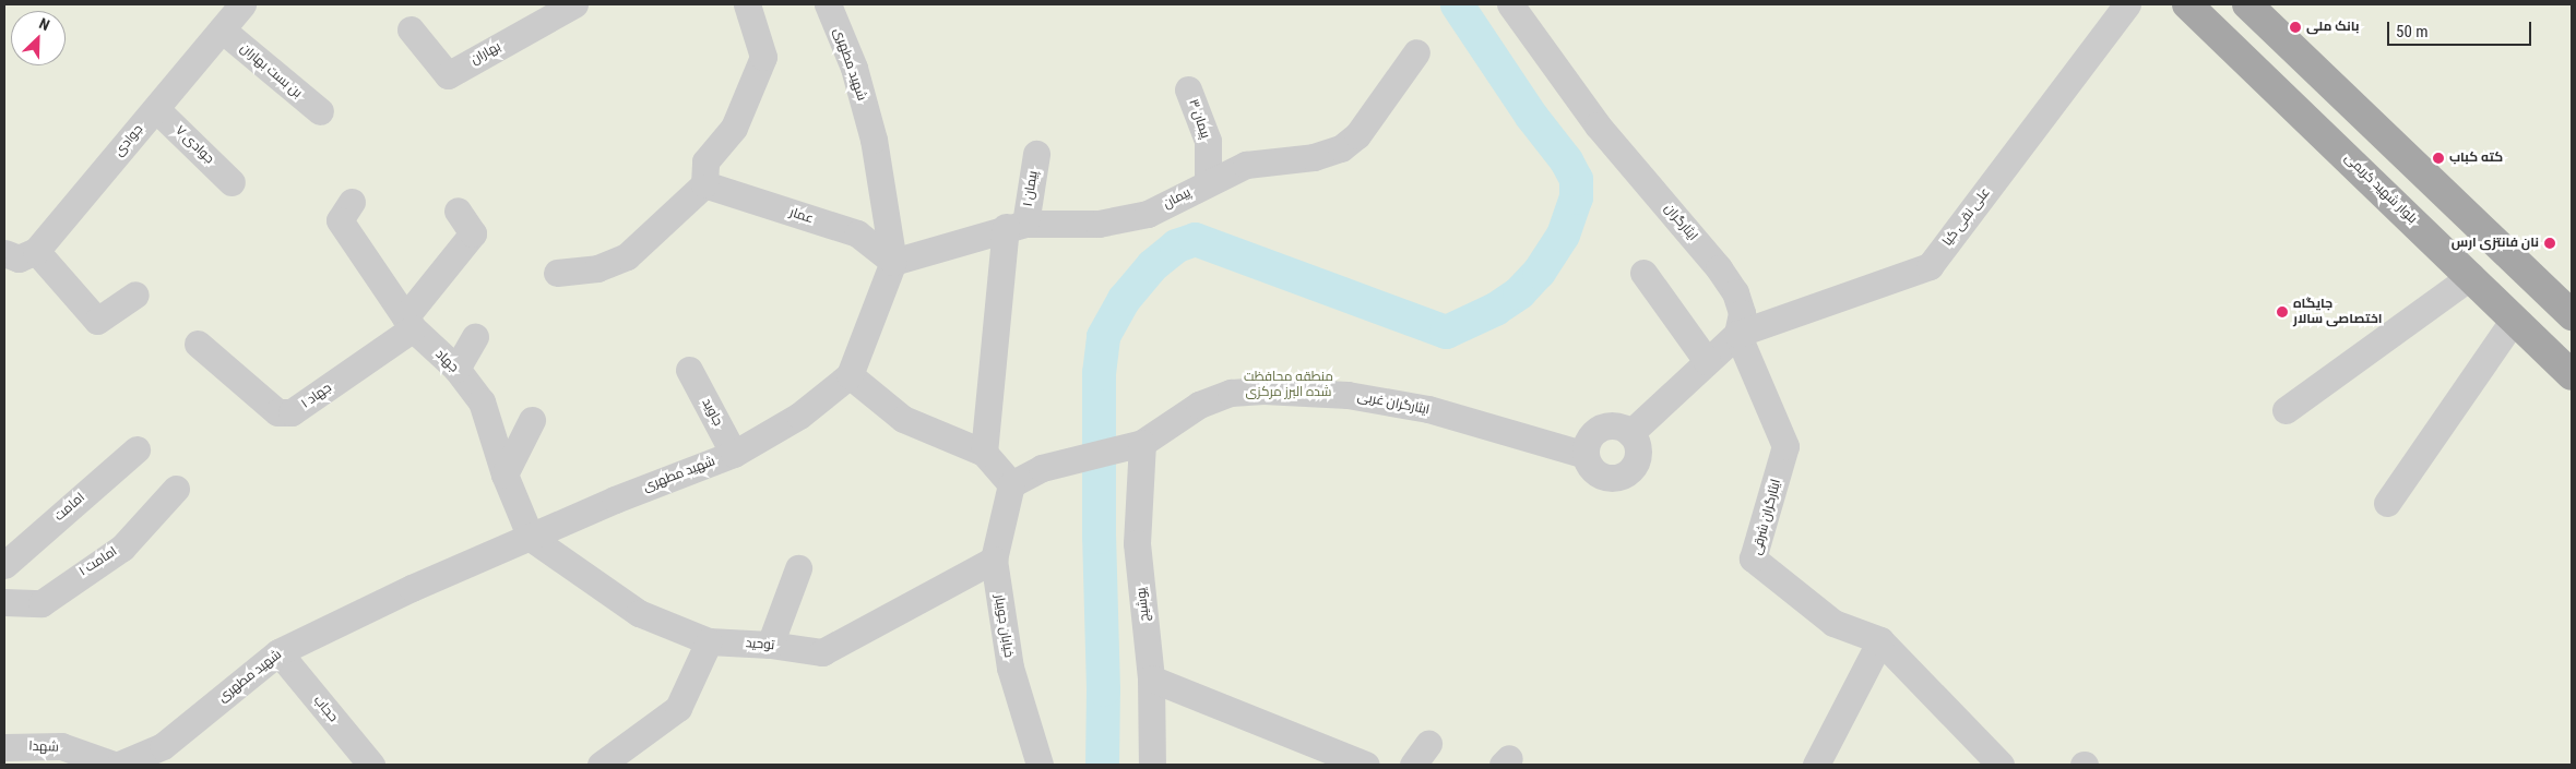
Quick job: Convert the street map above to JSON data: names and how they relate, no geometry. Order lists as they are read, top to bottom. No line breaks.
{"streets":{"main road":["بلوار شهید کریمی"],"street":["بهاران","شهید مطهری","بن بست بهاران","پیمان ۳","جوادی","جوادی ۷","پیمان ۱","پیمان","عمار","علی نقی کیا","ایثارگران","جهاد","جهاد ۱","ایثارگران غربی","جاوید","امامت","ایثارگران شرقی","امامت ۱","یوشیج","خیابان جویبار","توحید","حجاب","شهدا"]},"crossings":[["شهید مطهری","پیمان"],["شهید مطهری","عمار"],["شهید مطهری","جهاد"],["شهید مطهری","جاوید"],["شهید مطهری","توحید"],["شهید مطهری","حجاب"],["بن بست بهاران","جوادی"],["پیمان ۳","پیمان"],["جوادی","جوادی ۷"],["پیمان ۱","پیمان"],["پیمان","عمار"],["علی نقی کیا","ایثارگران"],["علی نقی کیا","ایثارگران شرقی"],["ایثارگران","ایثارگران شرقی"],["جهاد","جهاد ۱"],["جهاد","توحید"],["ایثارگران غربی","یوشیج"],["خیابان جویبار","توحید"]],"parks":["منطقه محافظت شده البرز مرکزی"],"places":["بانک ملی","کته کباب","نان فانتزی ارس","جایگاه اختصاصی سالار"],"scale_bar":"50 m","north":"top right"}
